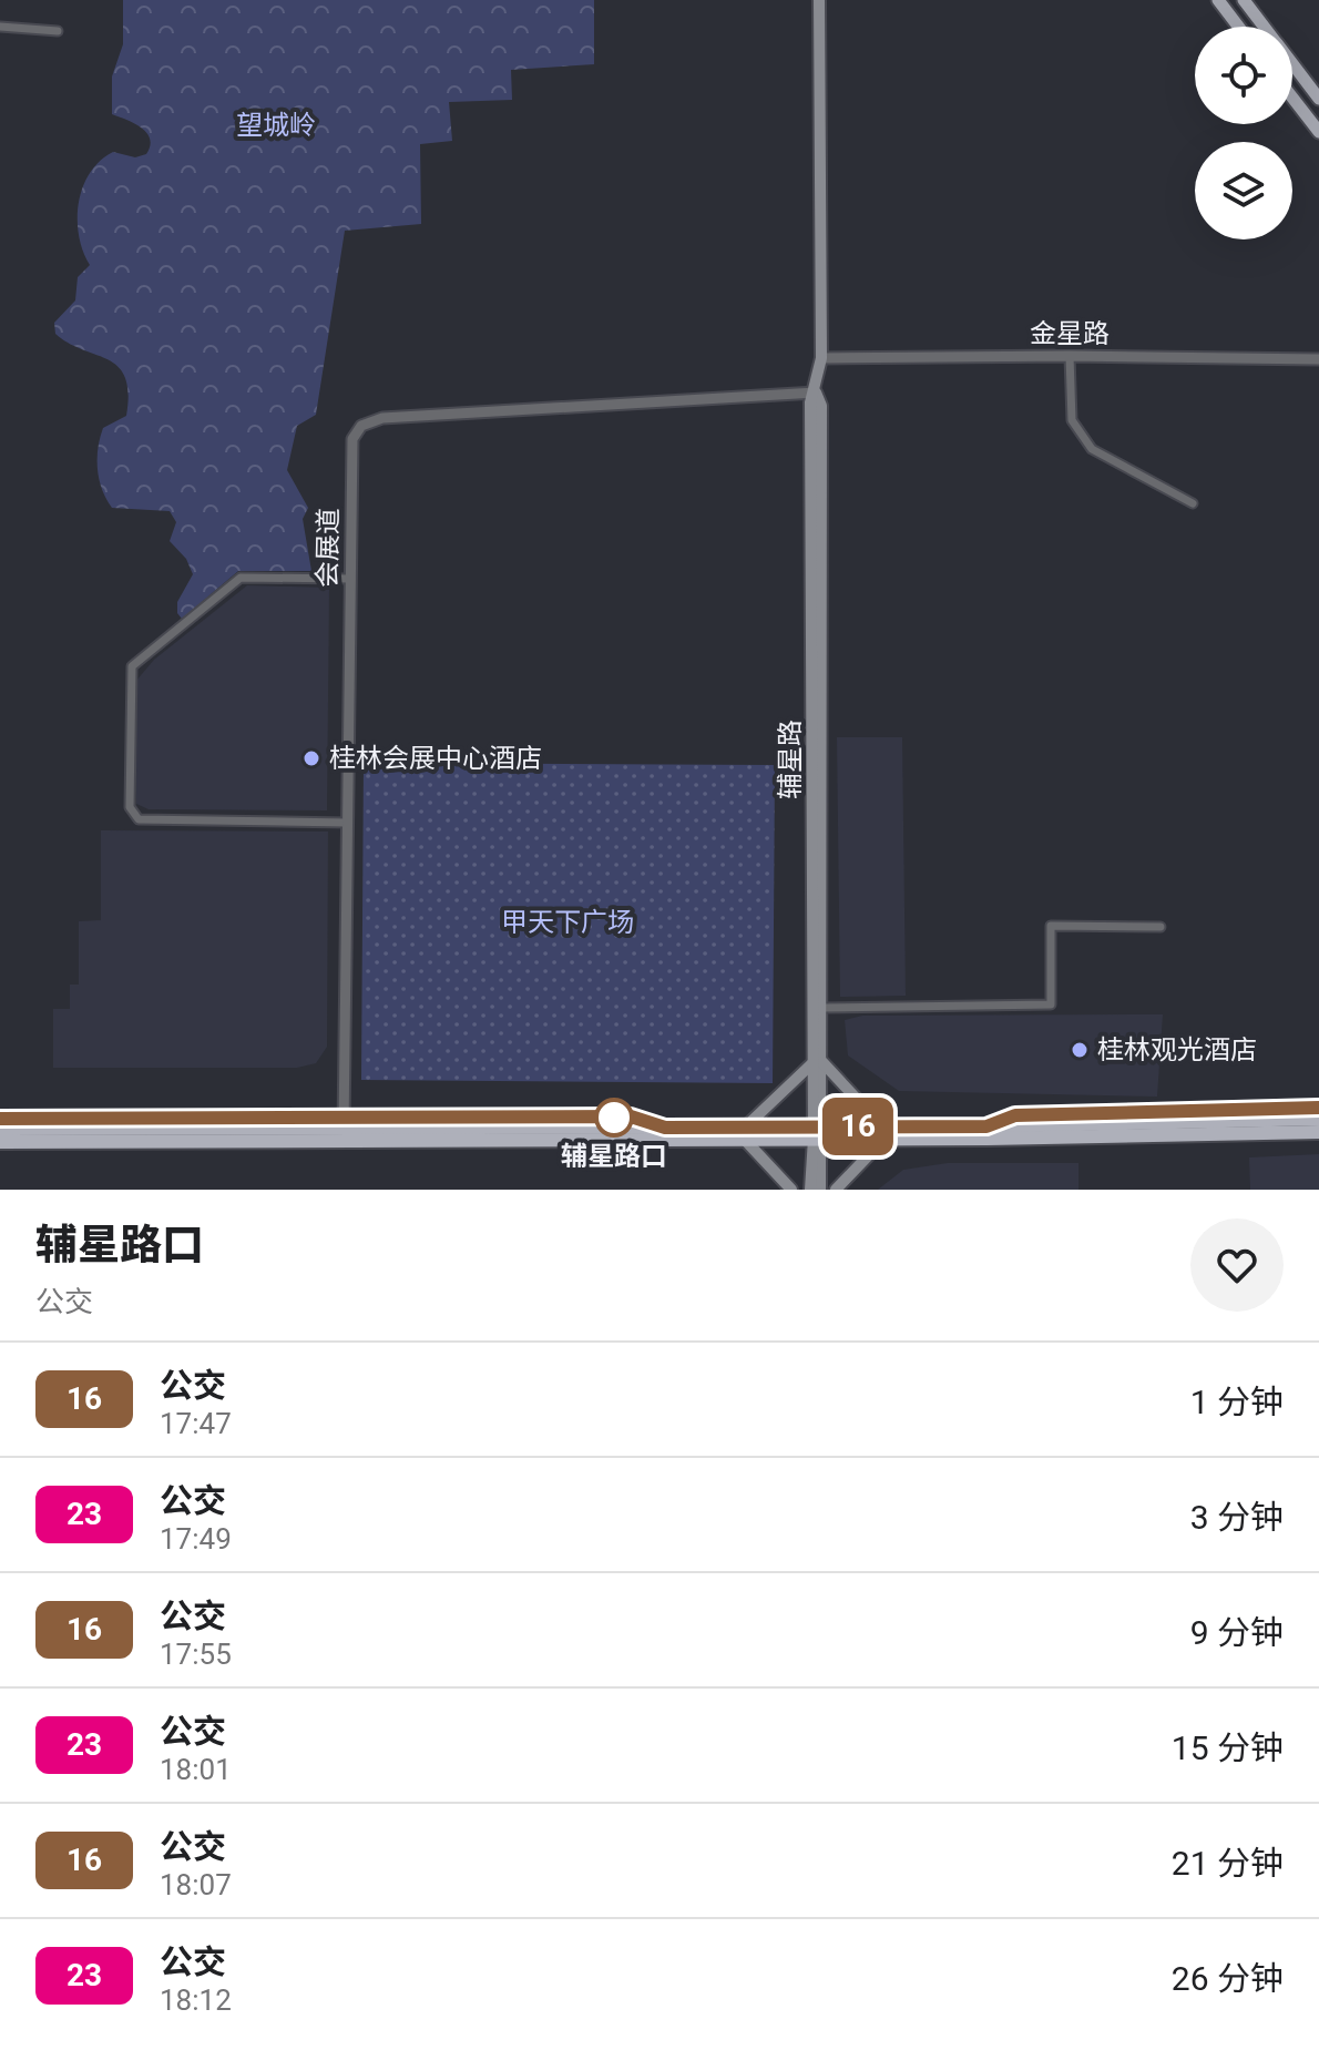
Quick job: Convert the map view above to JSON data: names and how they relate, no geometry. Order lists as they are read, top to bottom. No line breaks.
{"streets":{"main road":["辅星路"],"street":["金星路","会展道"]},"crossings":[["金星路","辅星路"],["会展道","辅星路"]],"parks":["望城岭","甲天下广场"],"places":["桂林会展中心酒店","桂林观光酒店","辅星路口"],"lines":["bus line 16"],"page":{"on_map":"16","heading":["辅星路口","公交"],"list":[{"mark":"16","name":"公交","note":"17:47","value":"1 分钟"},{"mark":"23","name":"公交","note":"17:49","value":"3 分钟"},{"mark":"16","name":"公交","note":"17:55","value":"9 分钟"},{"mark":"23","name":"公交","note":"18:01","value":"15 分钟"},{"mark":"16","name":"公交","note":"18:07","value":"21 分钟"},{"mark":"23","name":"公交","note":"18:12","value":"26 分钟"}]}}
